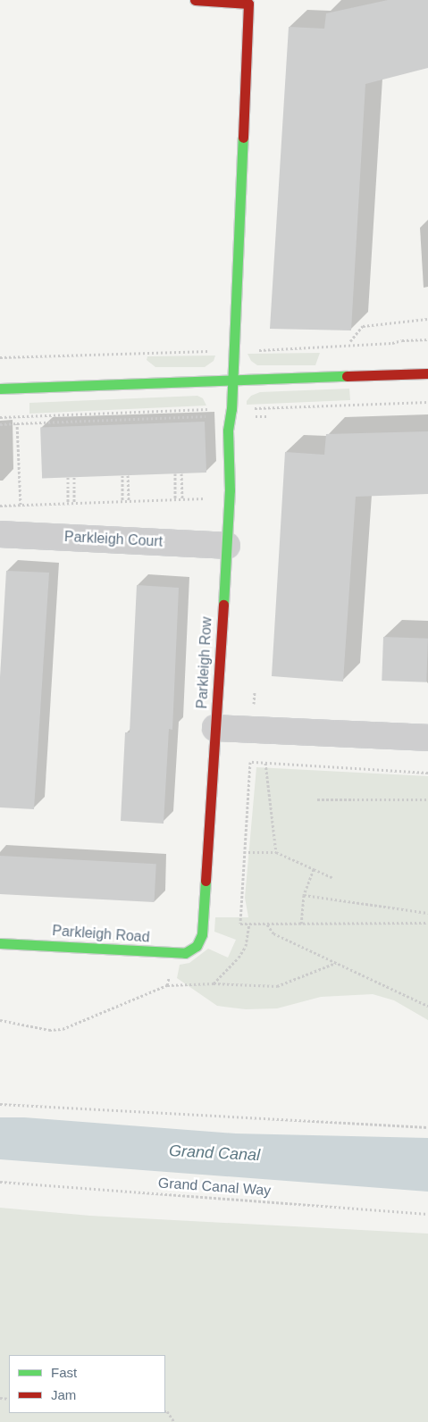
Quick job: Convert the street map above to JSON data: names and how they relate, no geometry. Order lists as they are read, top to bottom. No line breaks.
{"streets":{"street":["Parkleigh Court","Parkleigh Row","Parkleigh Road"],"path":["Grand Canal Way"]},"crossings":[["Parkleigh Court","Parkleigh Row"],["Parkleigh Row","Parkleigh Road"]],"water":["Grand Canal"],"legend":["Fast","Jam"]}
